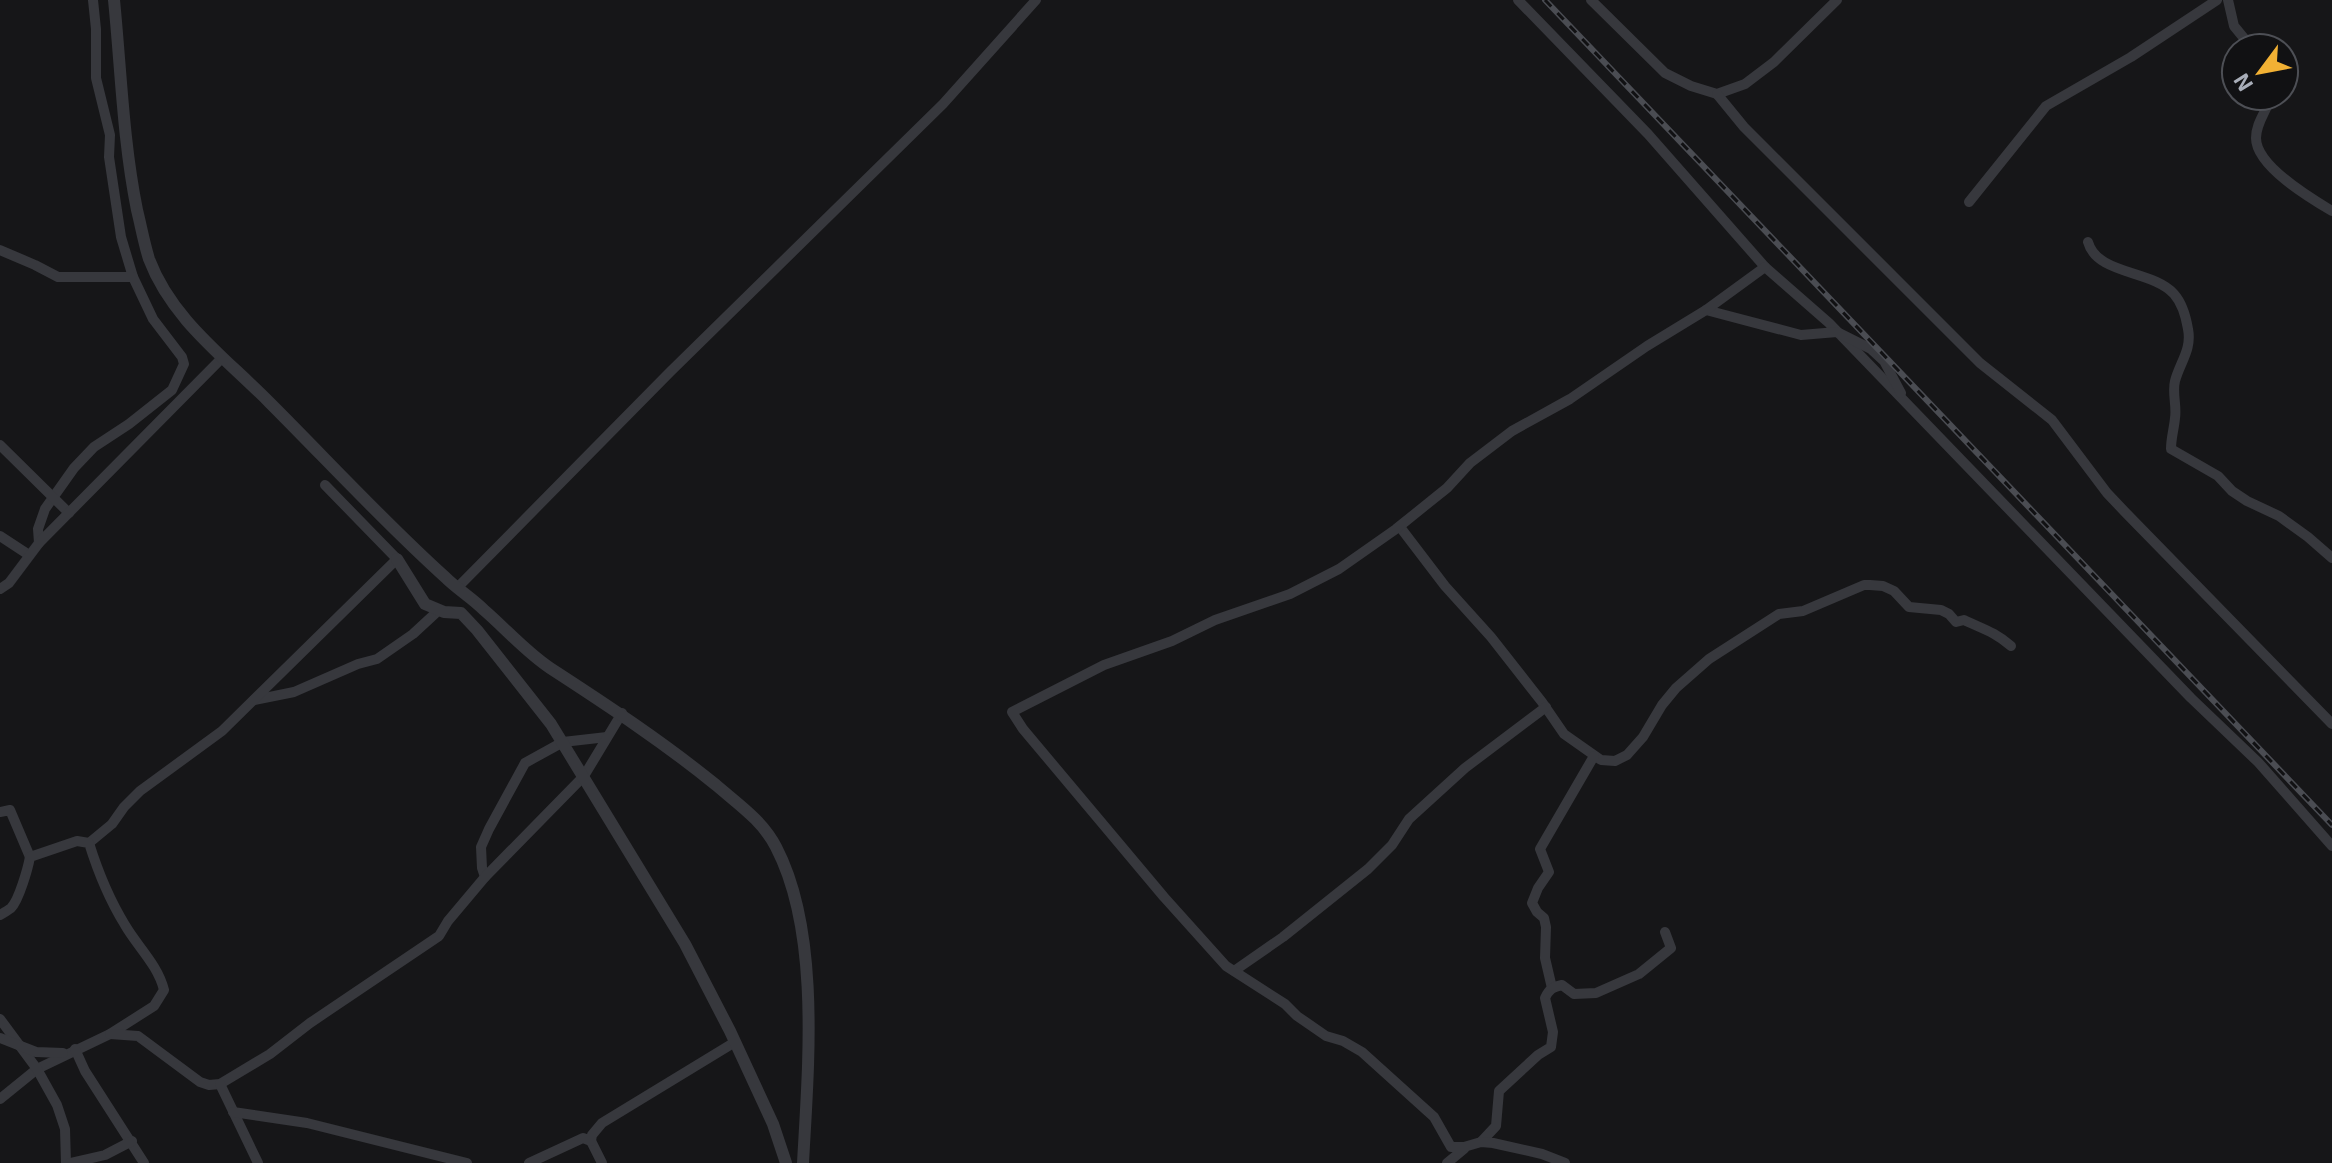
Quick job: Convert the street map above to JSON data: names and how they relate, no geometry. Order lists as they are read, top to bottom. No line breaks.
{"north":"bottom left"}
